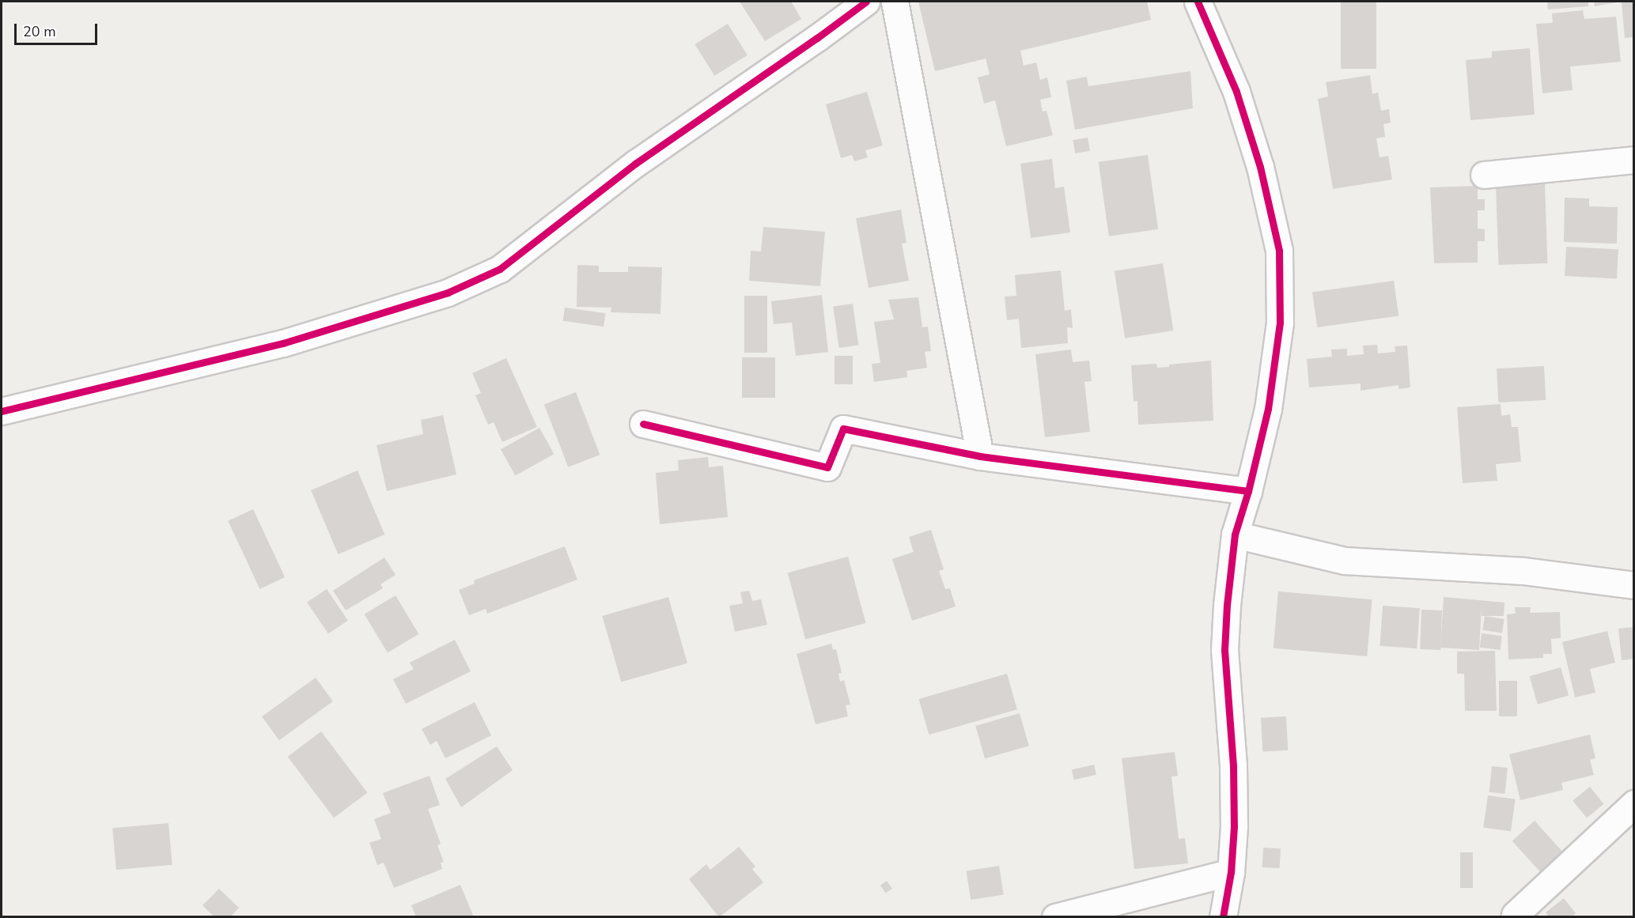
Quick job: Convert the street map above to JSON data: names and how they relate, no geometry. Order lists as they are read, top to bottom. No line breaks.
{"scale_bar":"20 m"}
